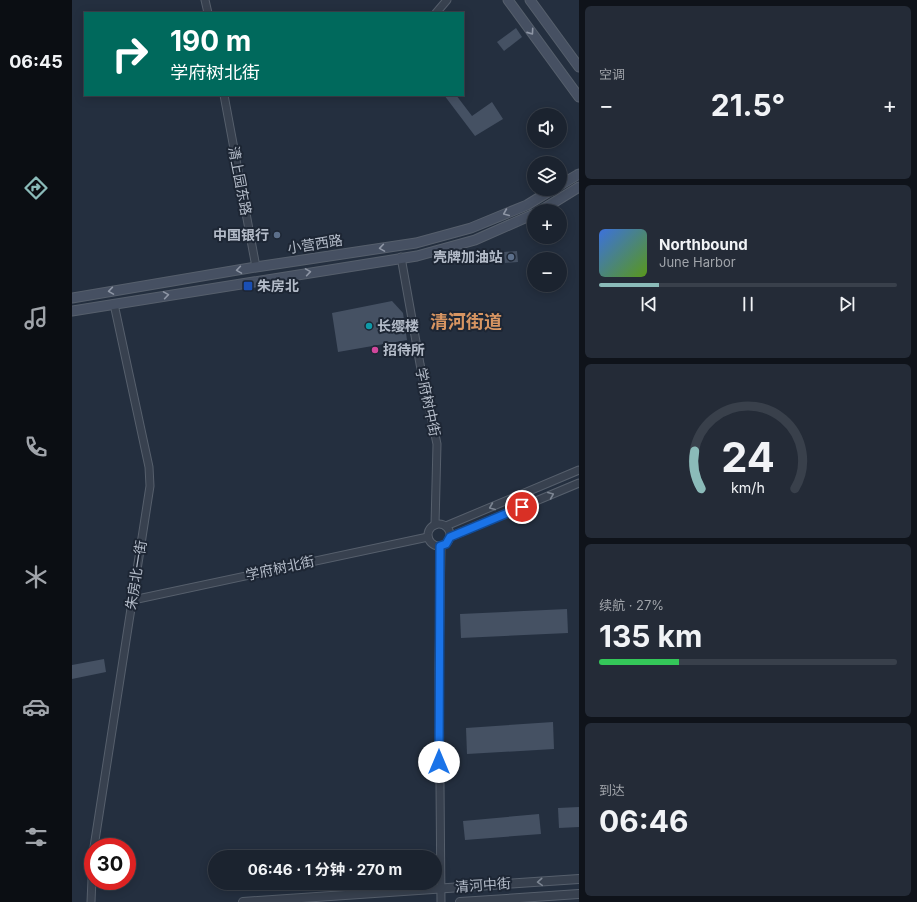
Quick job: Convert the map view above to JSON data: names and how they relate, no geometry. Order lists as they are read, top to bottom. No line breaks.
{"streets":{"main road":["小营西路"],"street":["清上园东路","学府树中街","学府树北街","朱房北一街","清河中街"]},"crossings":[["清上园东路","小营西路"],["小营西路","学府树中街"],["小营西路","朱房北一街"],["学府树中街","学府树北街"],["学府树北街","朱房北一街"]],"districts":["清河街道"],"places":{"other":["中国银行","壳牌加油站","长缨楼","招待所"],"transit":["朱房北"]},"page":{"tabs":"06:45","tile":["空调",["续航 · 27%","135 km"],["到达","06:46"]],"turn":["190 m","学府树北街"],"heat":["−","21.5°","+"],"map_buttons":["+","−"],"song":["Northbound","June Harbor"],"limit":"30","trip":"06:46 · 1 分钟 · 270 m","gauge":["24","km/h"]}}
